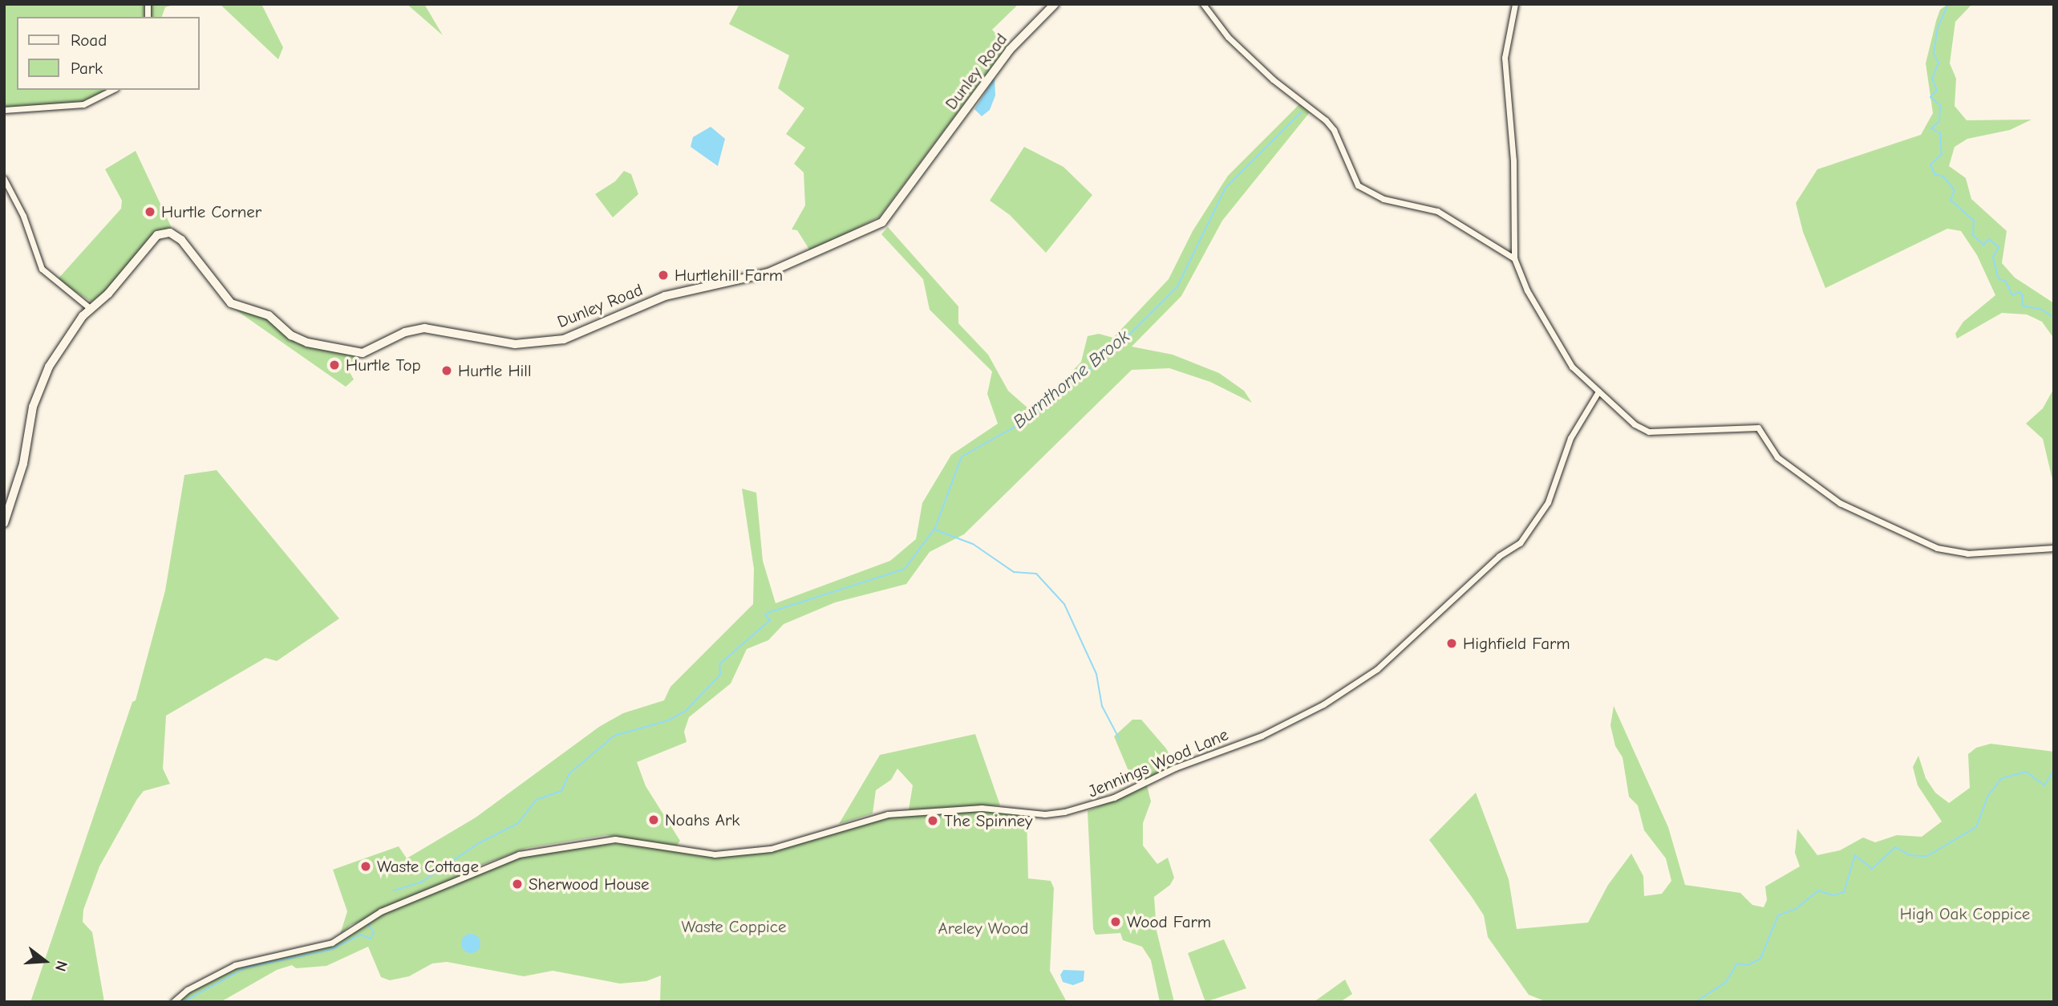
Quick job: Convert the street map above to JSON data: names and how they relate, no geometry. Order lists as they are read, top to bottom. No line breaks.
{"streets":{"street":["Dunley Road","Jennings Wood Lane"]},"water":["Burnthorne Brook"],"parks":["High Oak Coppice","Waste Coppice","Areley Wood"],"places":["Hurtle Corner","Hurtlehill Farm","Hurtle Top","Hurtle Hill","Highfield Farm","Noahs Ark","The Spinney","Waste Cottage","Sherwood House","Wood Farm"],"legend":["Road","Park"],"north":"right"}
